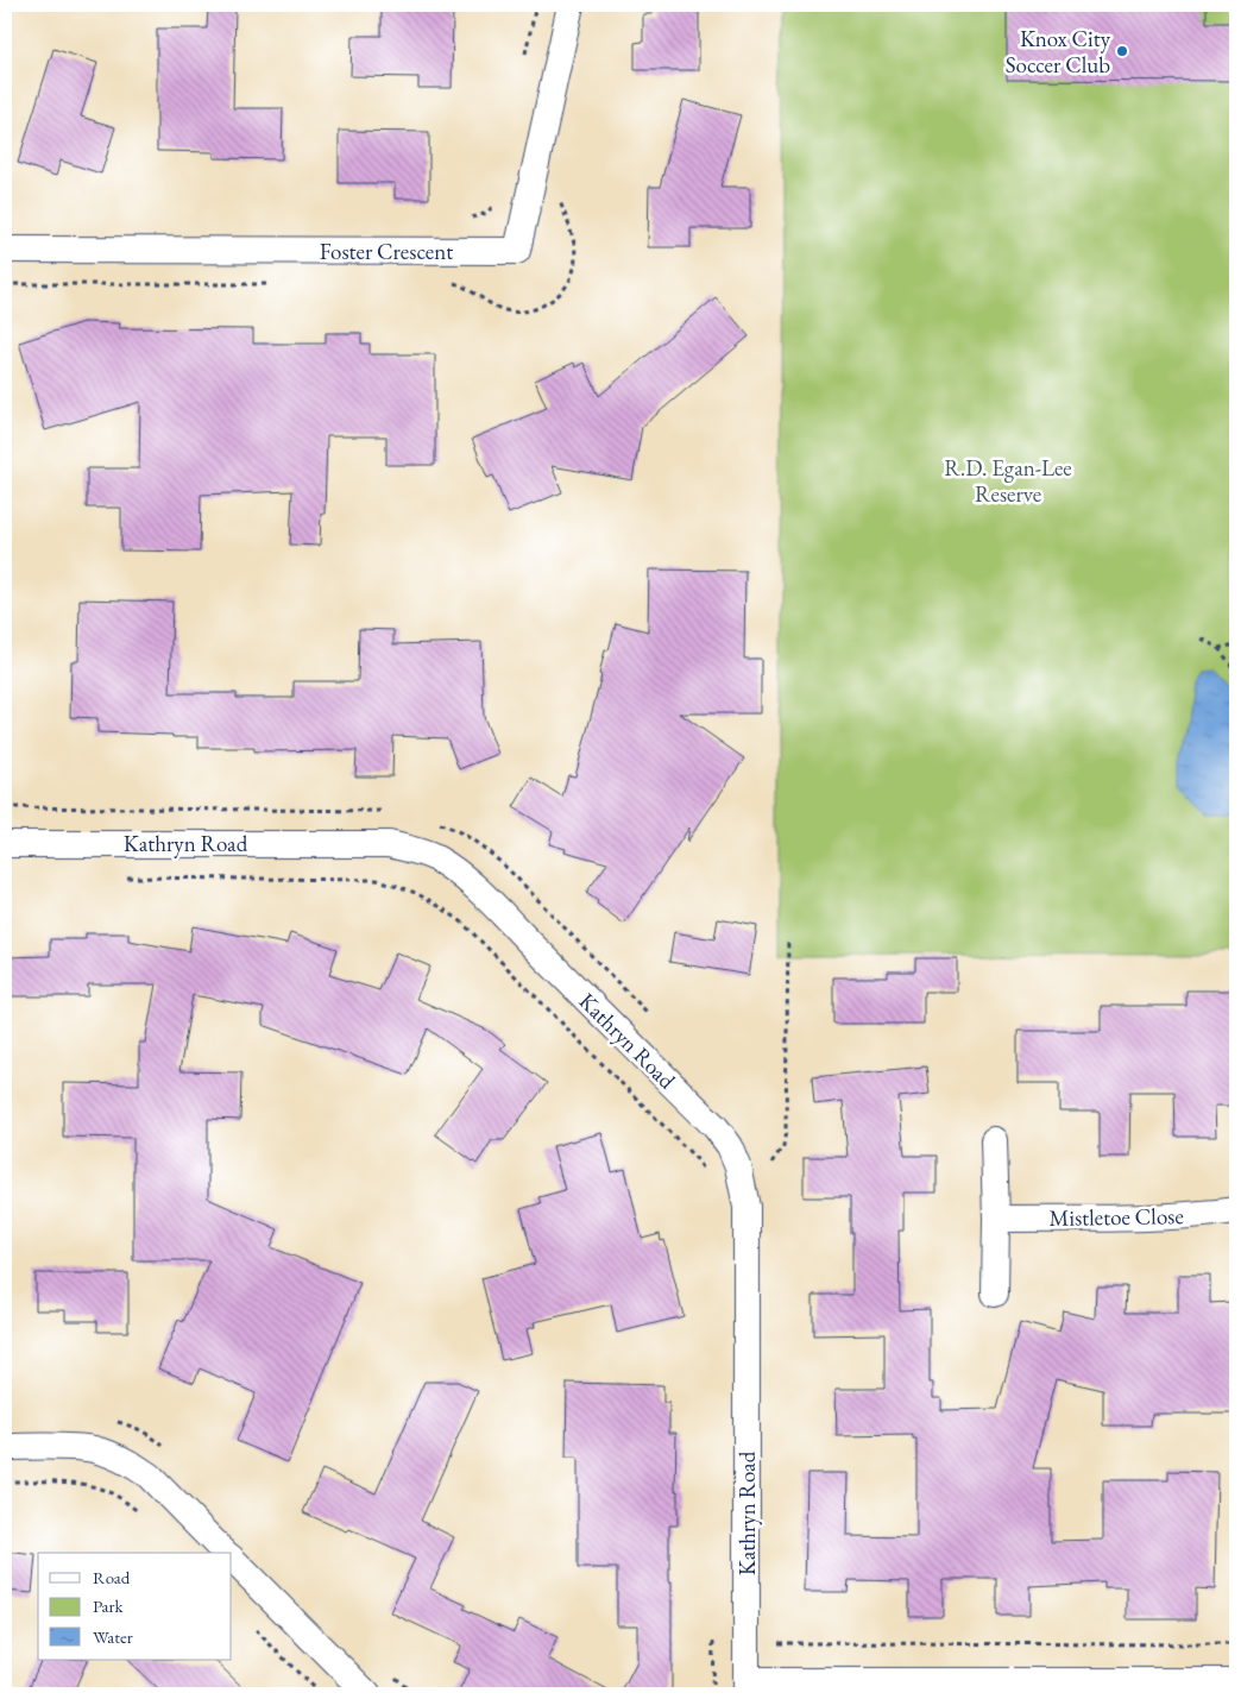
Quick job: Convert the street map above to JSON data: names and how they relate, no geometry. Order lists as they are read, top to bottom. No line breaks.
{"streets":{"street":["Foster Crescent","Kathryn Road","Mistletoe Close"]},"parks":["R.D. Egan-Lee Reserve"],"places":["Knox City Soccer Club"],"legend":["Road","Park","Water"]}
